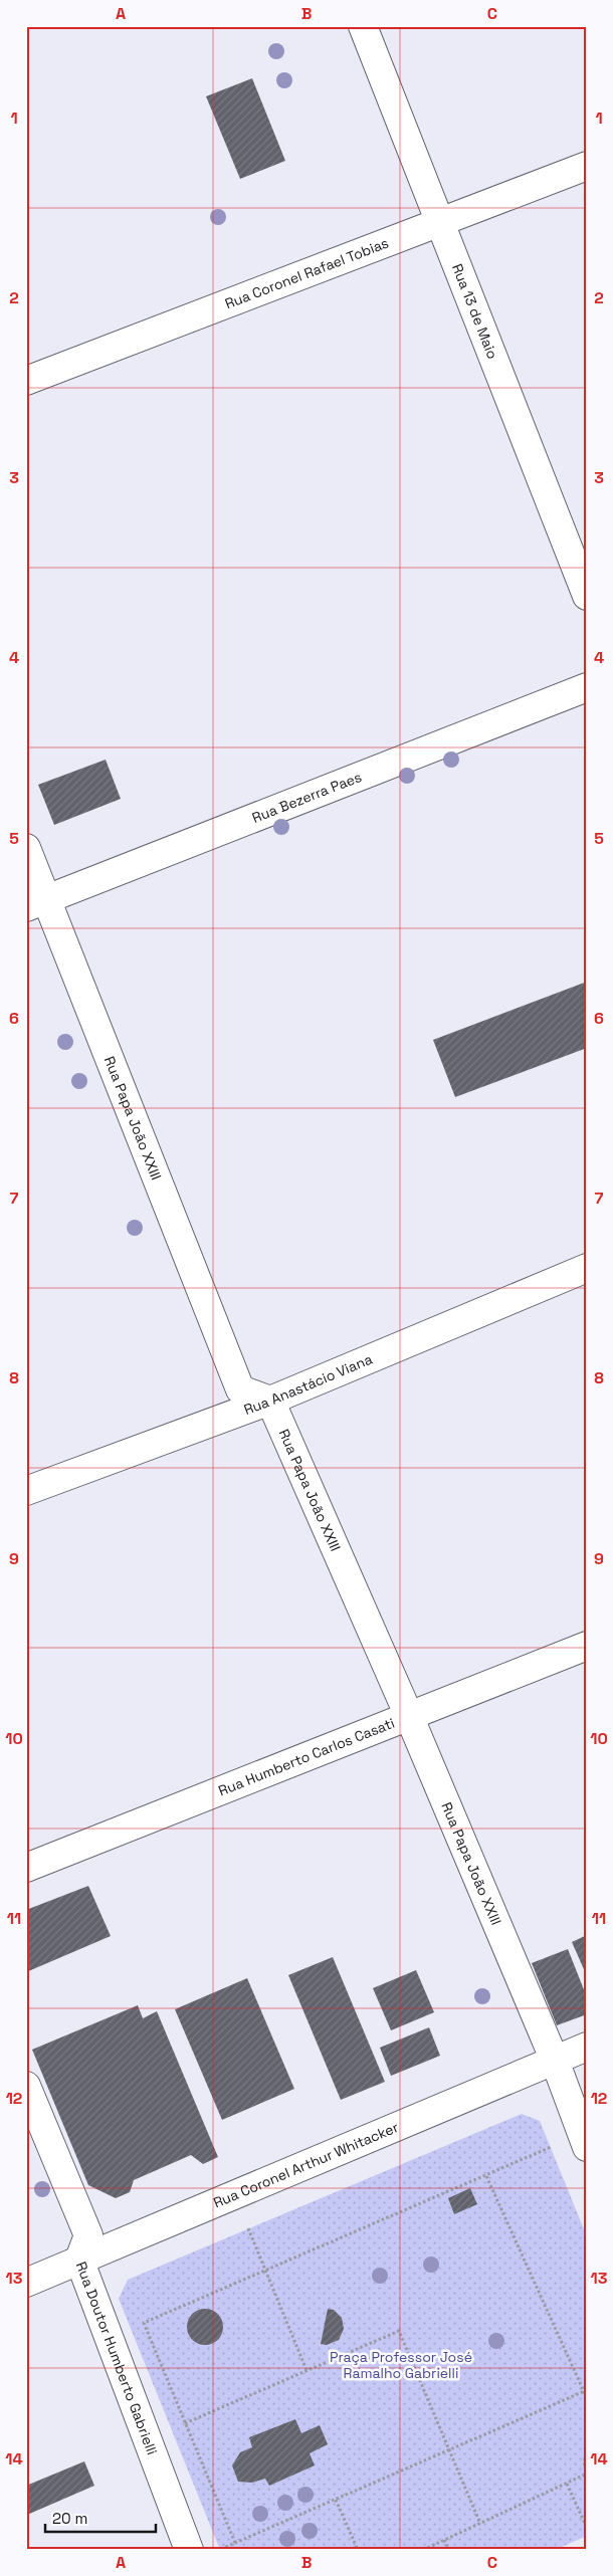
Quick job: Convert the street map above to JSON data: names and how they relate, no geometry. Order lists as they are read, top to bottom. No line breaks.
{"streets":{"street":["Rua Coronel Rafael Tobias","Rua 13 de Maio","Rua Bezerra Paes","Rua Papa João XXIII","Rua Anastácio Viana","Rua Humberto Carlos Casati","Rua Coronel Arthur Whitacker","Rua Doutor Humberto Gabrielli"]},"crossings":[["Rua Coronel Rafael Tobias","Rua 13 de Maio"],["Rua Bezerra Paes","Rua Papa João XXIII"],["Rua Papa João XXIII","Rua Anastácio Viana"],["Rua Papa João XXIII","Rua Humberto Carlos Casati"],["Rua Papa João XXIII","Rua Coronel Arthur Whitacker"],["Rua Coronel Arthur Whitacker","Rua Doutor Humberto Gabrielli"]],"parks":["Praça Professor José Ramalho Gabrielli"],"scale_bar":"20 m","grid":{"columns":["A","B","C"],"rows":["1","2","3","4","5","6","7","8","9","10","11","12","13","14"]}}
